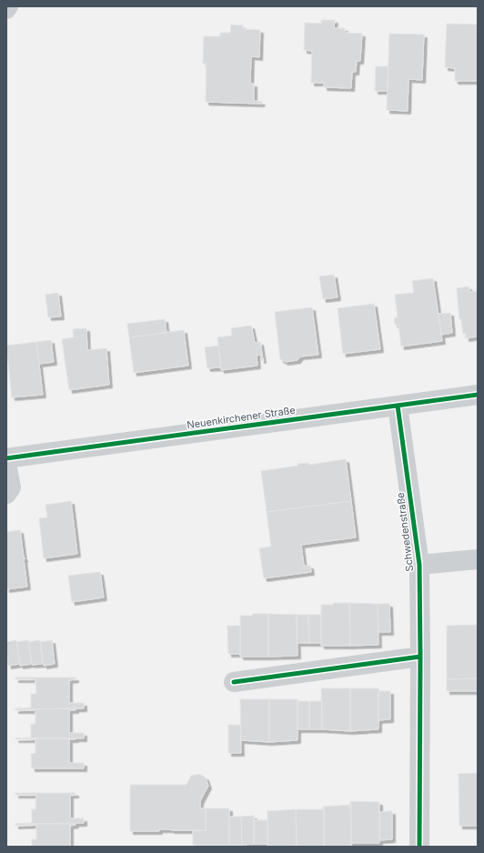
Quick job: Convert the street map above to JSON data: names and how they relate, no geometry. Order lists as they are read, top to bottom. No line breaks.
{"streets":{"street":["Neuenkirchener Straße","Schwedenstraße"]},"crossings":[["Neuenkirchener Straße","Schwedenstraße"]]}
